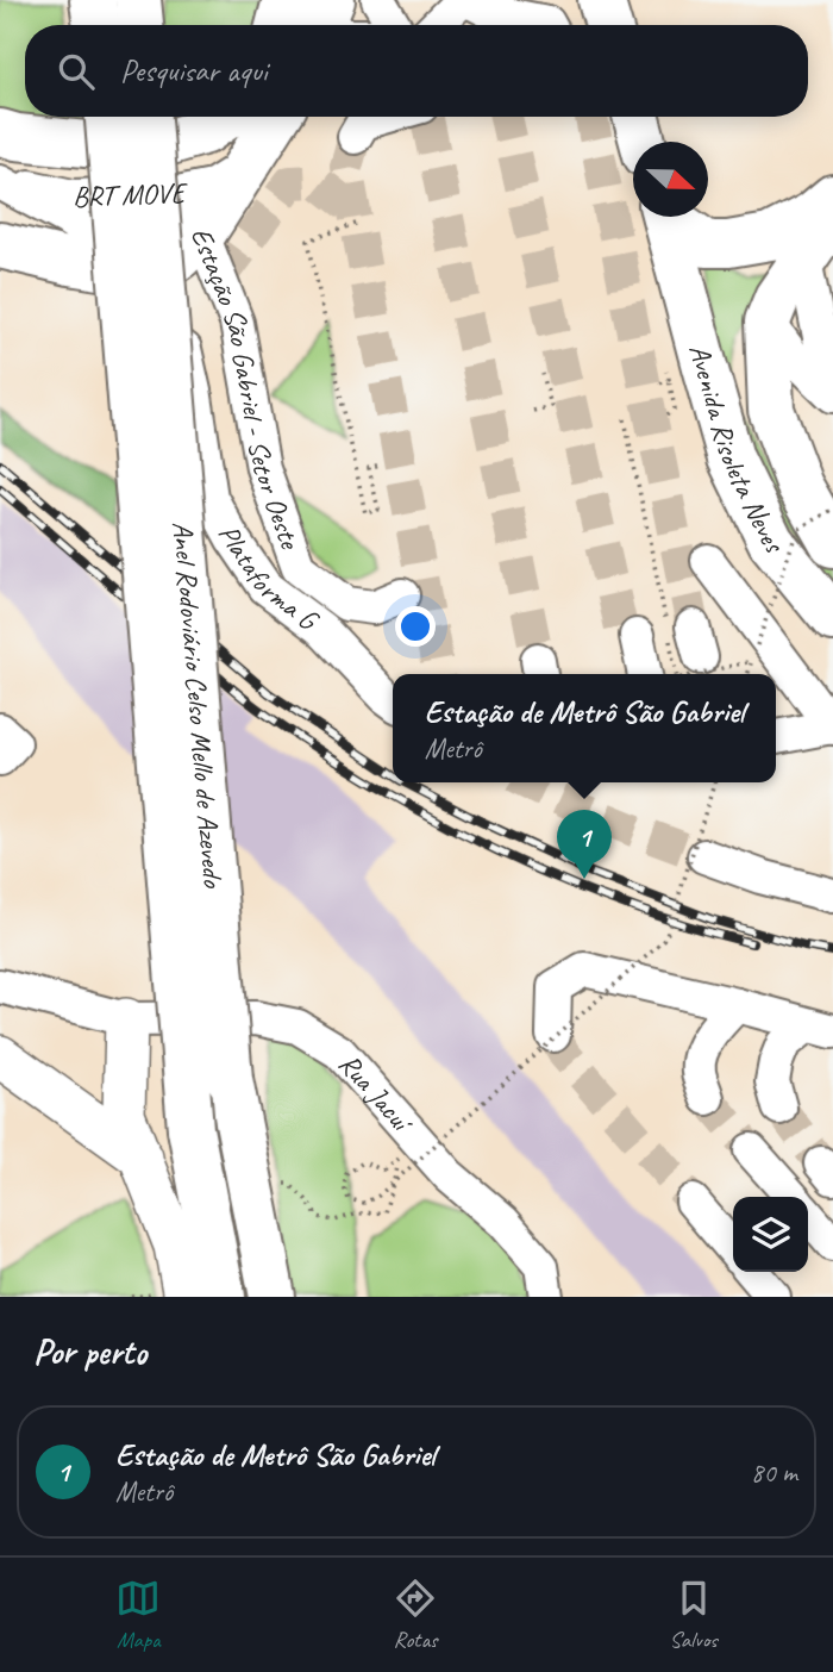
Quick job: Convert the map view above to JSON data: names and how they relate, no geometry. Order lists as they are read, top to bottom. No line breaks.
{"streets":{"highway":["Avenida Risoleta Neves","Anel Rodoviário Celso Mello de Azevedo"],"street":["BRT MOVE","Estação São Gabriel - Setor Oeste","Plataforma G","Rua Jacuí"]},"crossings":[["BRT MOVE","Estação São Gabriel - Setor Oeste"],["Estação São Gabriel - Setor Oeste","Plataforma G"]],"north":"right","page":{"search":"Pesquisar aqui","popup":["Estação de Metrô São Gabriel","Metrô"],"pins":"1","heading":"Por perto","list":[{"mark":"1","name":"Estação de Metrô São Gabriel","note":"Metrô","value":"80 m"}],"nav":["Mapa","Rotas","Salvos"]}}
